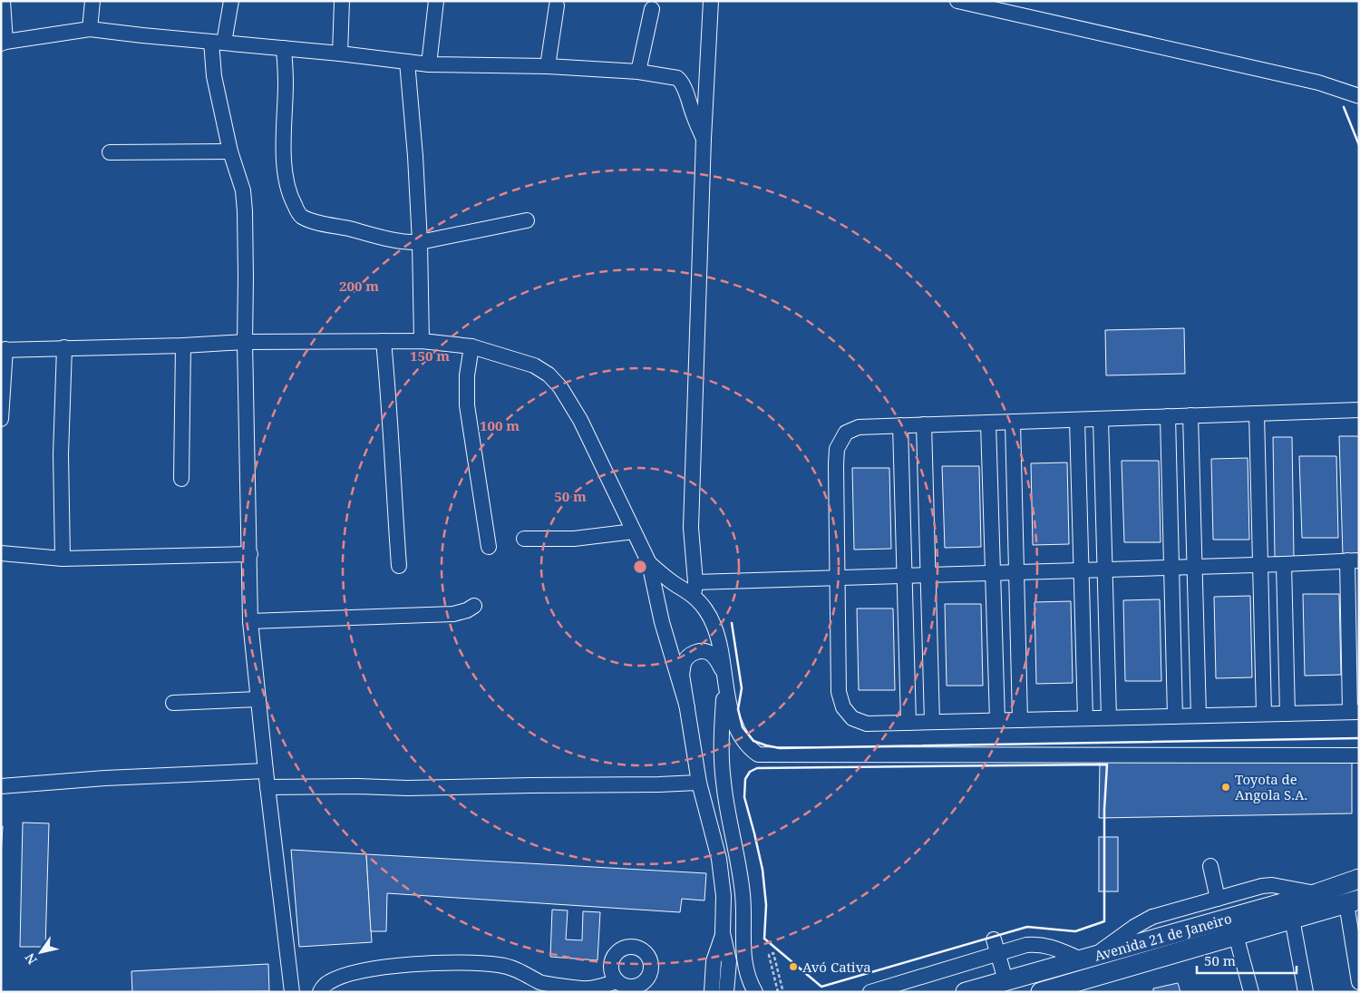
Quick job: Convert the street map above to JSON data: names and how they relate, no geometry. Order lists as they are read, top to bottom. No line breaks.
{"streets":{"main road":["Avenida 21 de Janeiro"]},"places":["Toyota de Angola S.A.","Avó Cativa"],"scale_bar":"50 m","north":"bottom left","rings":["200 m","150 m","100 m","50 m"]}
